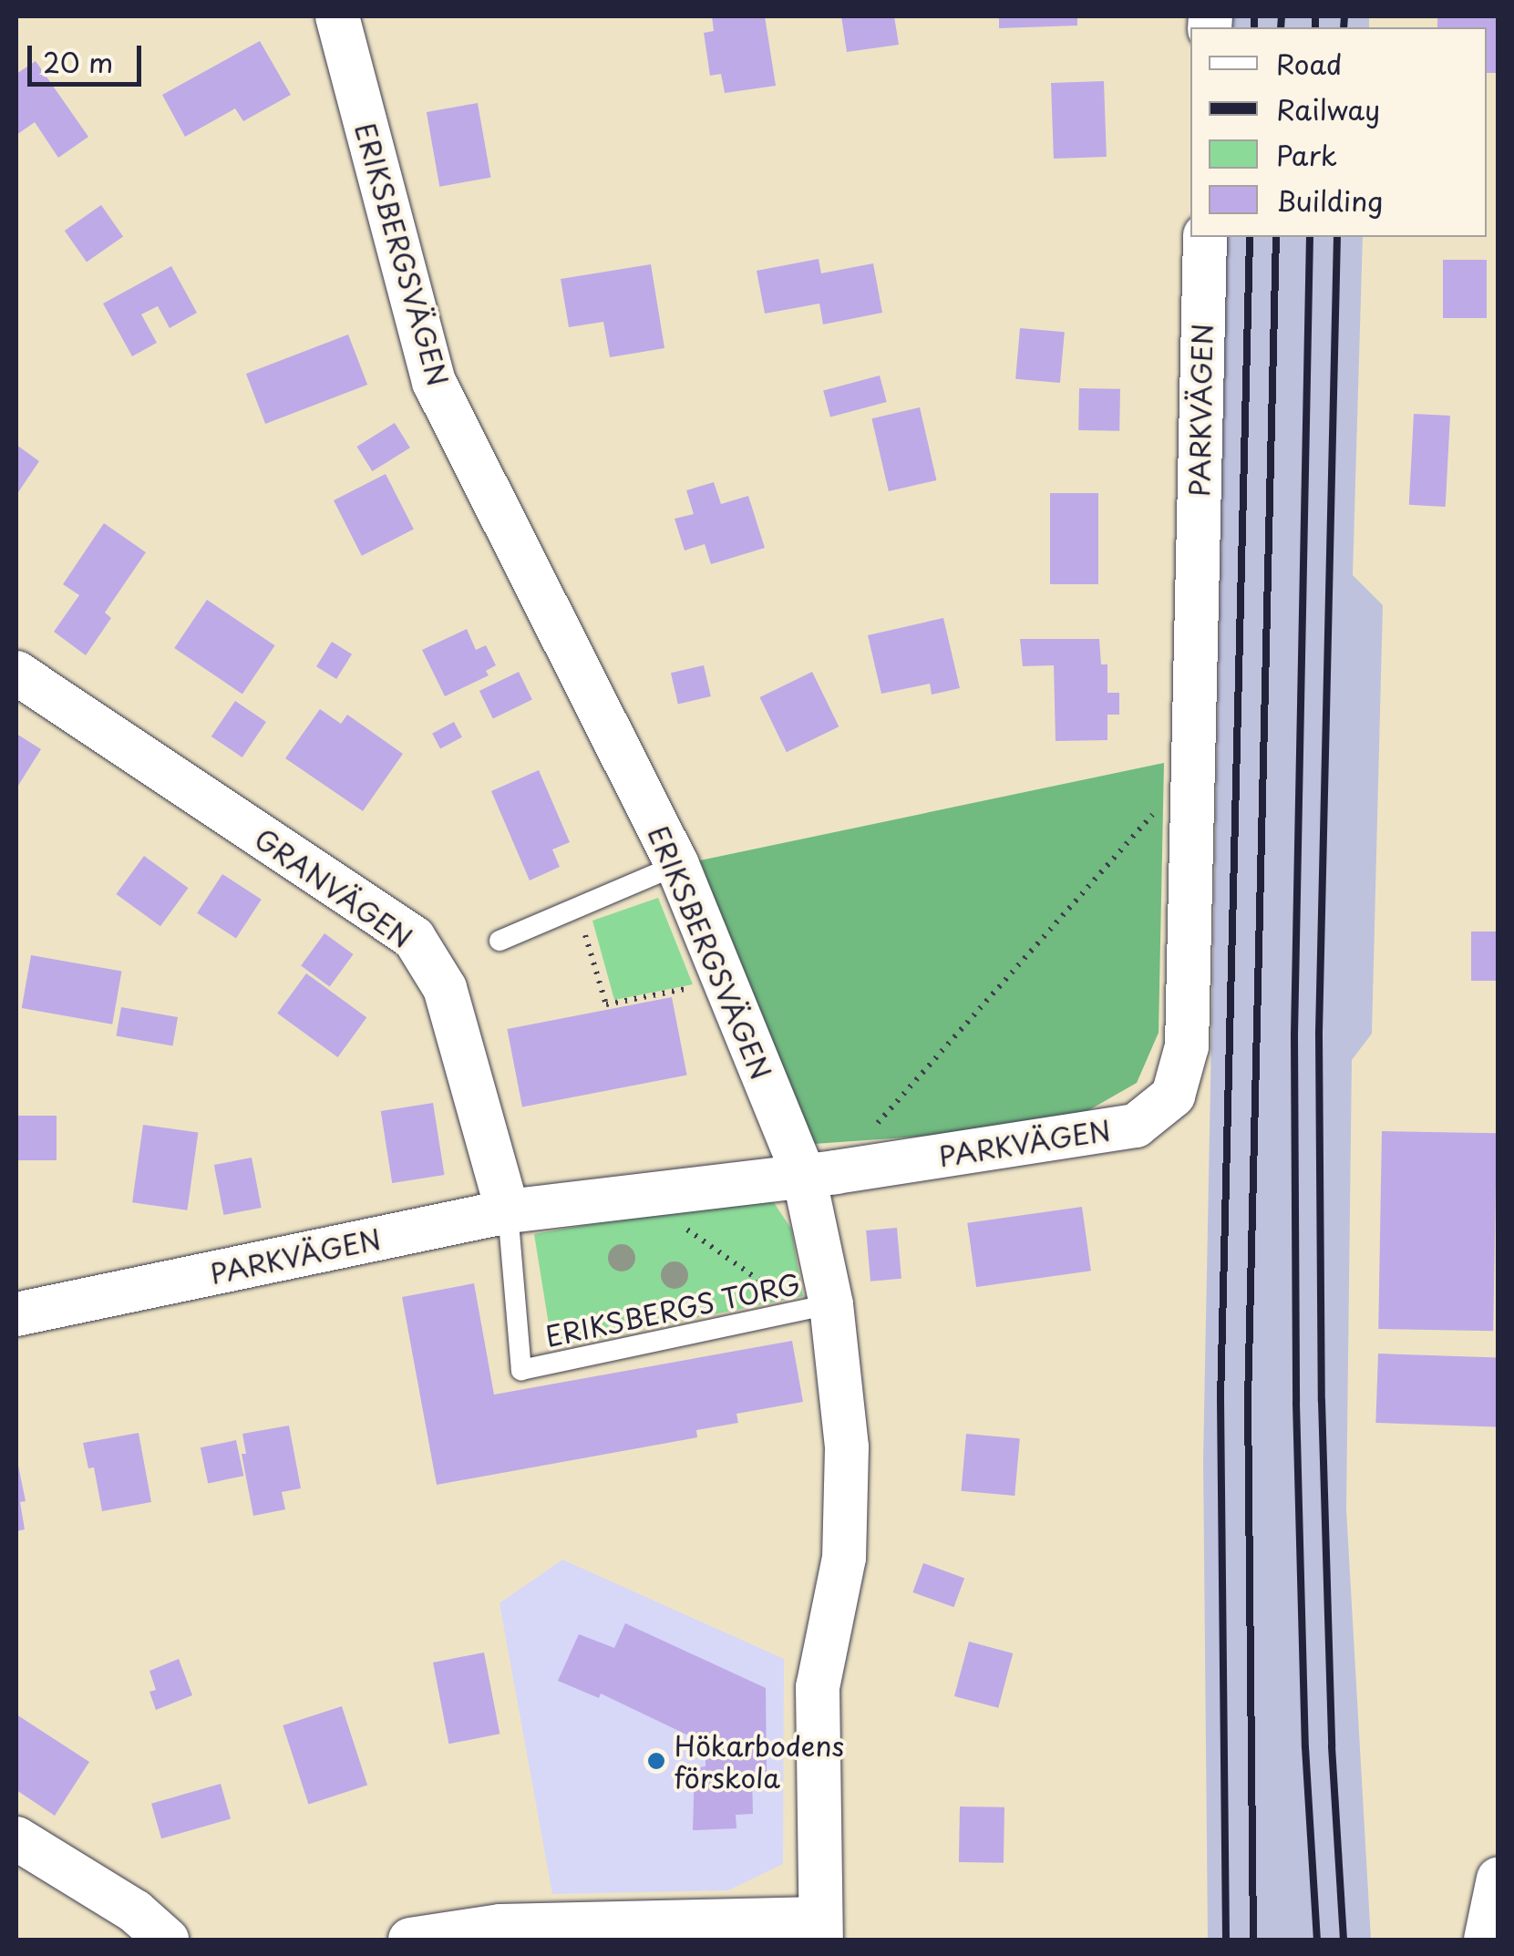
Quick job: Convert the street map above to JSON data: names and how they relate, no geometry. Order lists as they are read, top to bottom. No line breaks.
{"streets":{"street":["ERIKSBERGSVÄGEN","PARKVÄGEN","GRANVÄGEN"],"lane":["ERIKSBERGS TORG"]},"crossings":[["ERIKSBERGSVÄGEN","PARKVÄGEN"],["ERIKSBERGSVÄGEN","ERIKSBERGS TORG"],["PARKVÄGEN","GRANVÄGEN"],["PARKVÄGEN","ERIKSBERGS TORG"],["GRANVÄGEN","ERIKSBERGS TORG"]],"places":["Hökarbodens förskola"],"legend":["Road","Railway","Park","Building"],"scale_bar":"20 m"}
